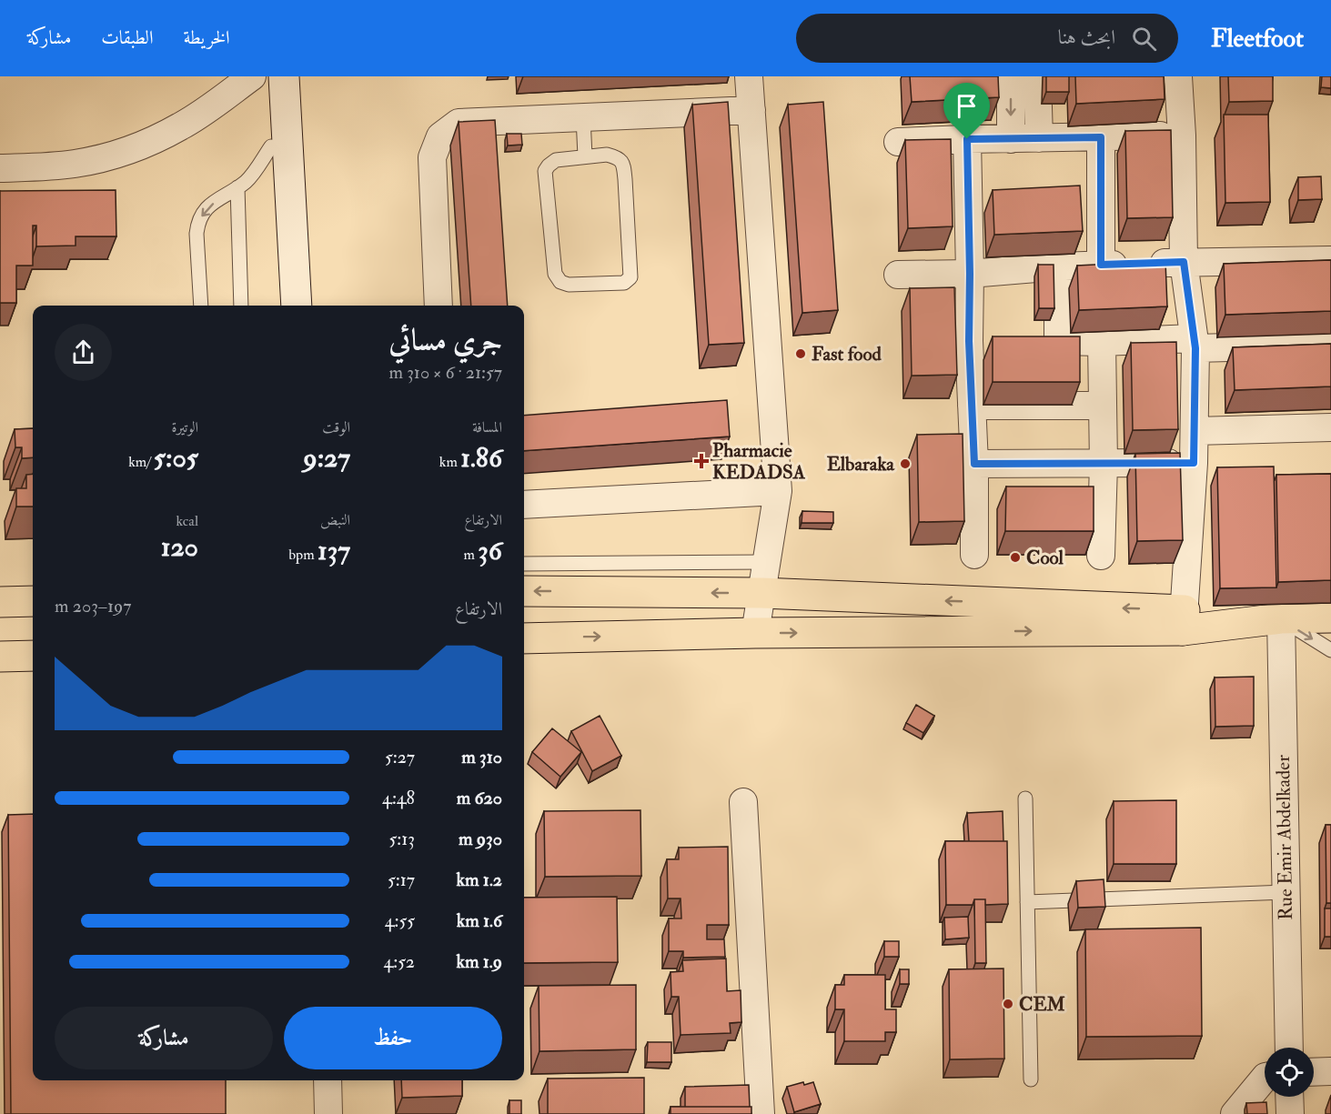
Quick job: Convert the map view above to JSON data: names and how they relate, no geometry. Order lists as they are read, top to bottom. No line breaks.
{"streets":{"street":["Rue Emir Abdelkader"]},"places":{"other":["Fast food","Elbaraka","Cool","CEM"],"health":["Pharmacie KEDADSA"]},"page":{"header":"Fleetfoot","search":"ابحث هنا","nav":["الخريطة","الطبقات","مشاركة"],"heading":["جري مسائي","21:57 · 6 × 310 m"],"stats":[["المسافة","1.86 km"],["الوقت","9:27"],["الوتيرة","5:05 /km"],["الارتفاع","36 m"],["النبض","137 bpm"],["kcal","120"]],"chart":["الارتفاع","197–203 m"],"list":[{"name":"310 m","note":"5:27"},{"name":"620 m","note":"4:48"},{"name":"930 m","note":"5:13"},{"name":"1.2 km","note":"5:17"},{"name":"1.6 km","note":"4:55"},{"name":"1.9 km","note":"4:52"}],"buttons":["حفظ","مشاركة"]}}
